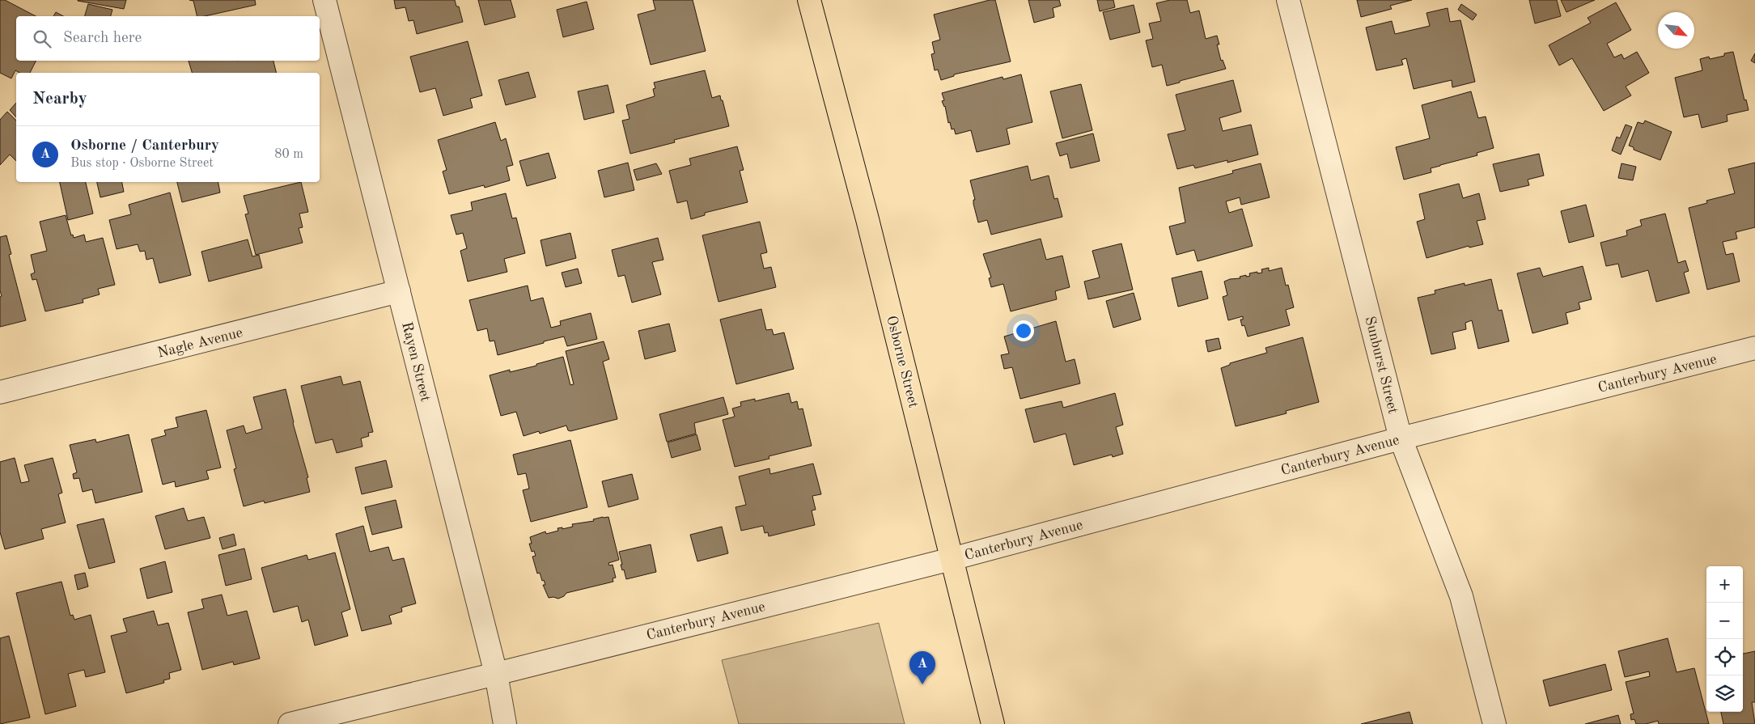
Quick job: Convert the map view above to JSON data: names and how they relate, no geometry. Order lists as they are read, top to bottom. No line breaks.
{"streets":{"main road":["Osborne Street"],"street":["Nagle Avenue","Rayen Street","Sunburst Street","Canterbury Avenue"]},"crossings":[["Nagle Avenue","Rayen Street"],["Rayen Street","Canterbury Avenue"],["Osborne Street","Canterbury Avenue"],["Sunburst Street","Canterbury Avenue"]],"north":"bottom right","page":{"search":"Search here","heading":"Nearby","list":[{"mark":"A","name":"Osborne / Canterbury","note":"Bus stop · Osborne Street","value":"80 m"}],"map_buttons":["+","−"],"pins":"A"}}
